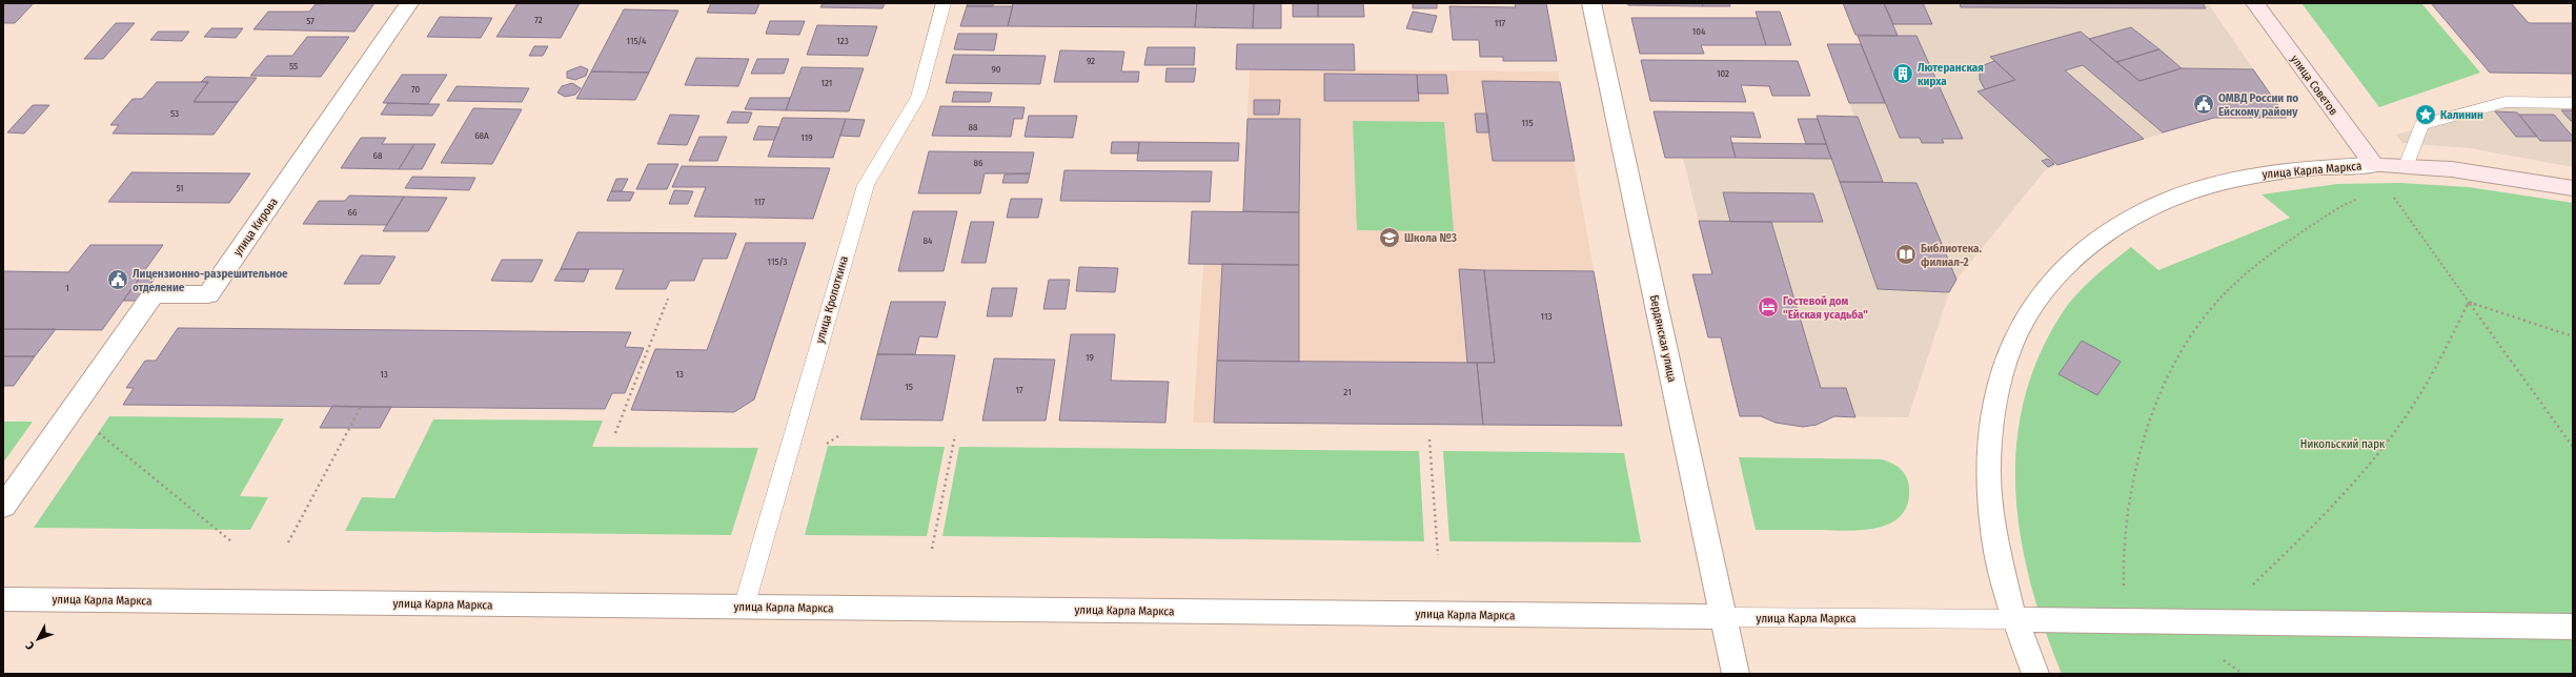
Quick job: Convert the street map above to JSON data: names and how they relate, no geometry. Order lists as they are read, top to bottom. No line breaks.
{"streets":{"street":["улица Советов","улица Карла Маркса","улица Кирова","Бердянская улица"],"lane":["улица Кропоткина"]},"crossings":[["улица Советов","улица Карла Маркса"],["улица Карла Маркса","улица Кропоткина"],["улица Карла Маркса","Бердянская улица"]],"parks":["Никольский парк"],"places":{"building":["Лютеранская кирха"],"public building":["ОМВД России по Ейскому району","Лицензионно-разрешительное отделение"],"place":["Калинин"],"school or university":["Школа №3"],"library":["Библиотека. филиал-2"],"hotel":["Гостевой дом \"Ейская усадьба\""]},"house_numbers":["72","57","117","104","115/4","123","92","55","90","102","121","70","53","115","88","68А","119","68","86","51","117","66","84","115/3","1","113","19","13","13","15","17","21"],"north":"bottom left"}
